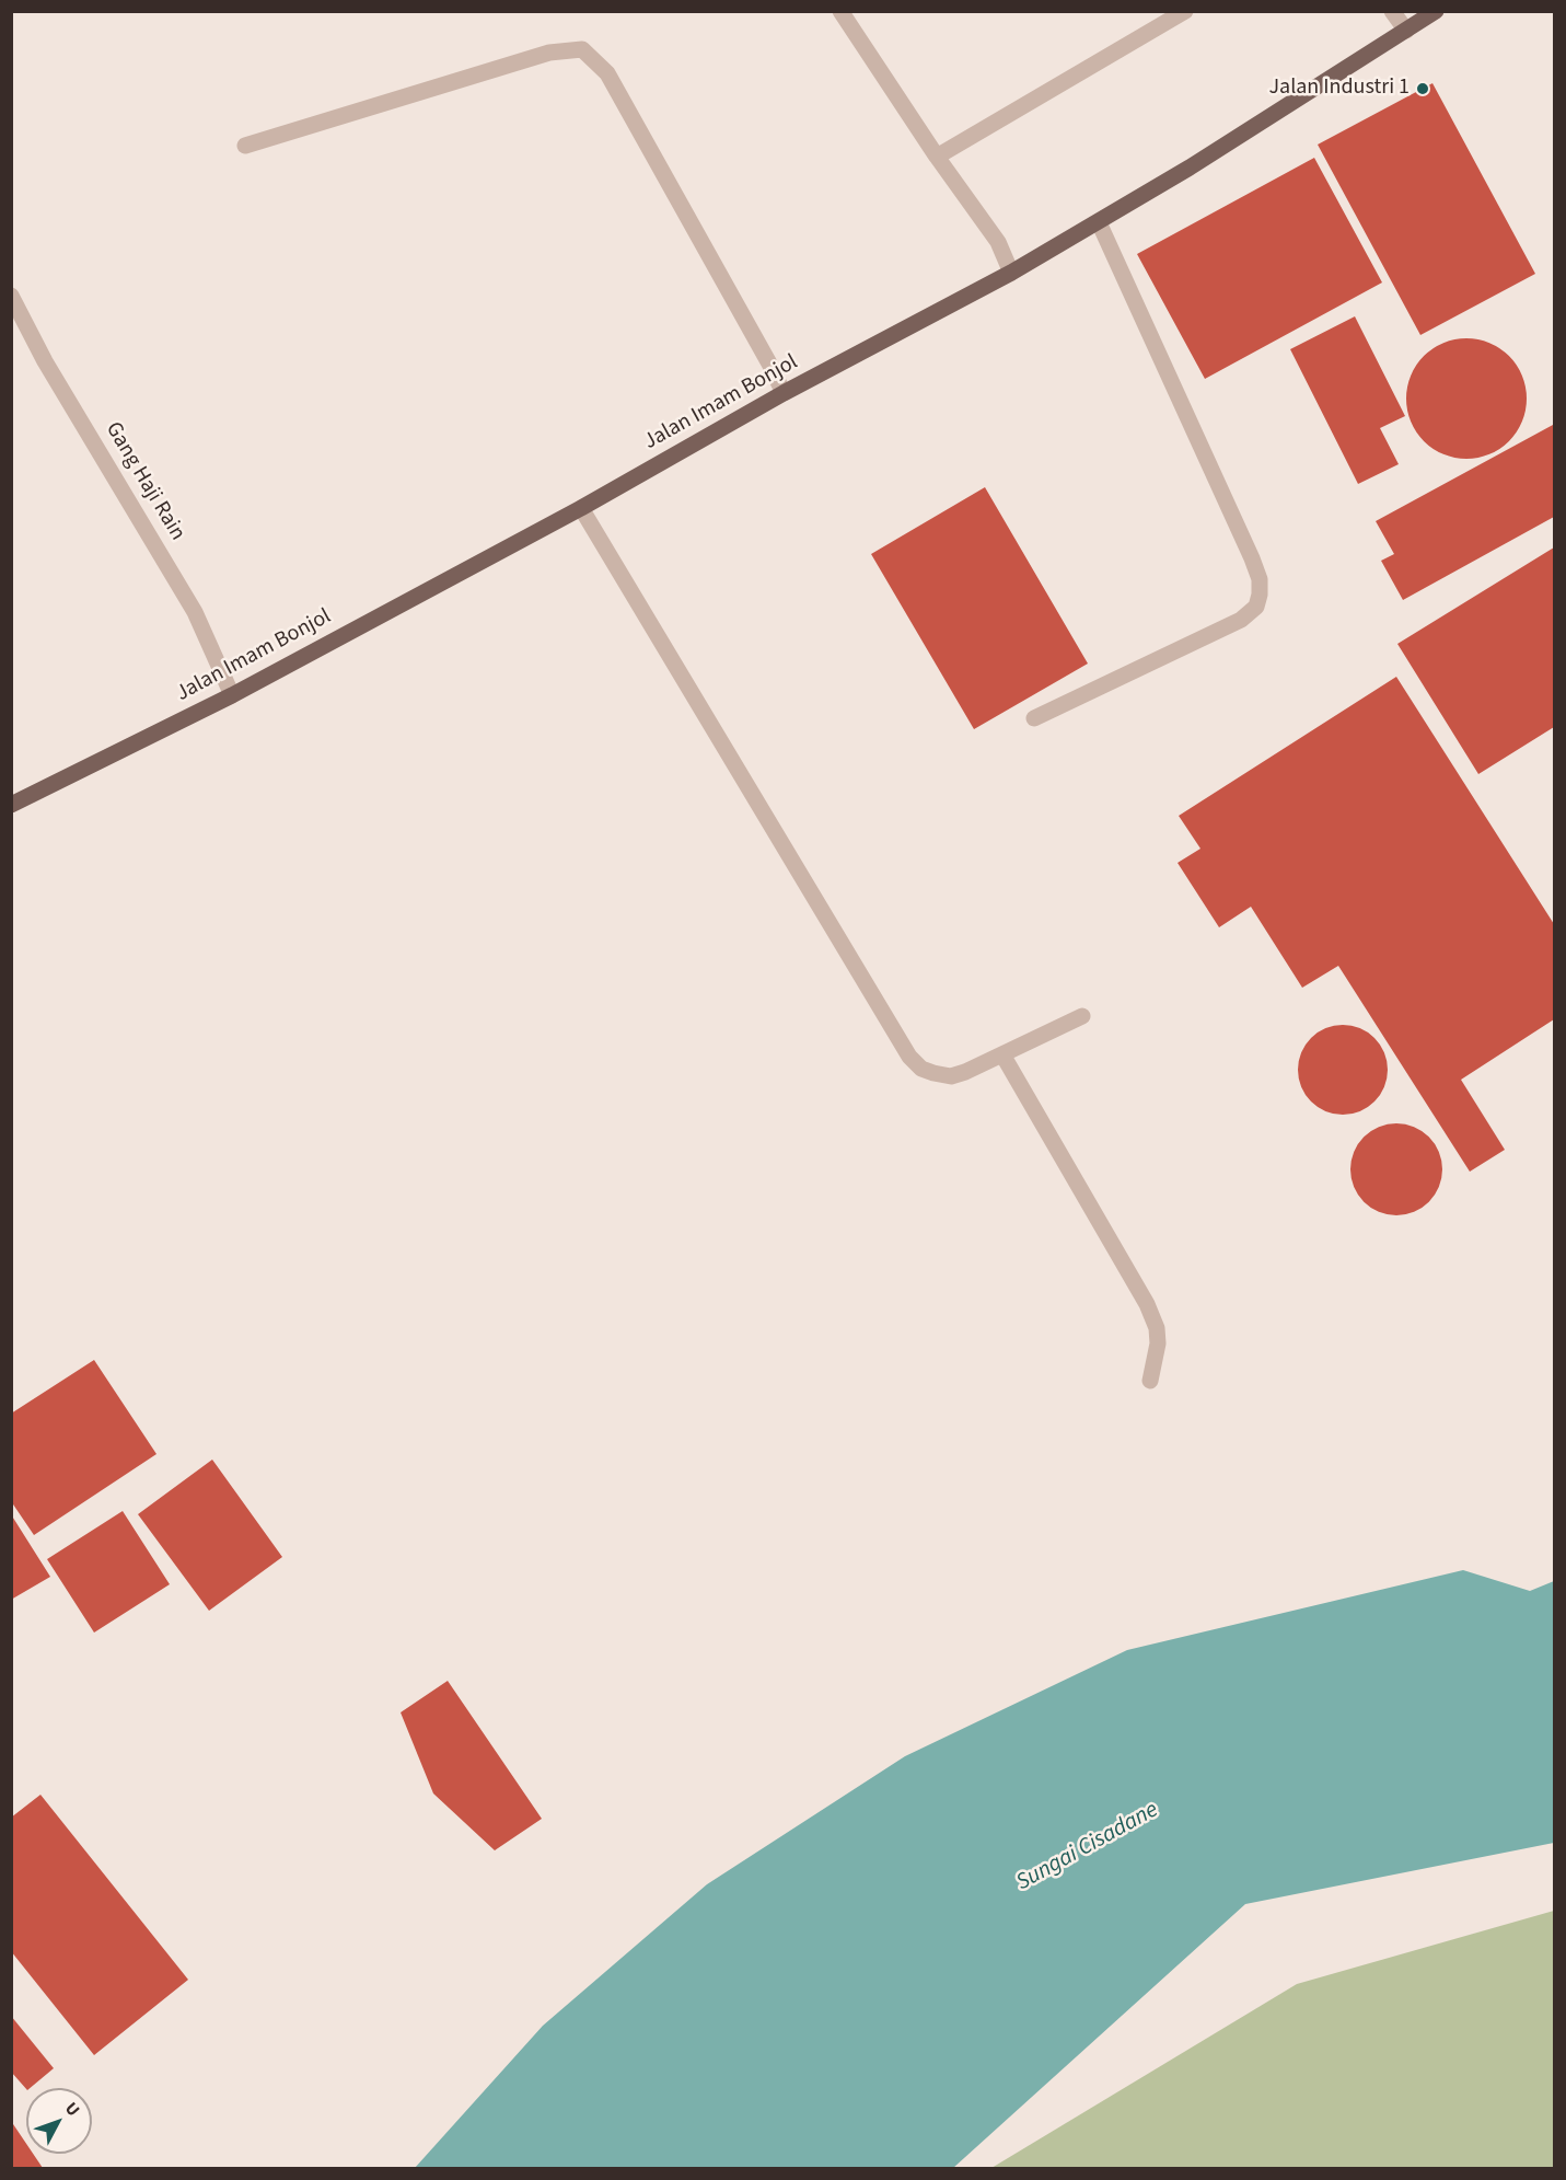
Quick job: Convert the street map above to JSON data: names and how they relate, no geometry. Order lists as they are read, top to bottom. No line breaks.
{"streets":{"main road":["Jalan Imam Bonjol"],"street":["Gang Haji Rain"]},"crossings":[["Jalan Imam Bonjol","Gang Haji Rain"]],"water":["Sungai Cisadane"],"places":["Jalan Industri 1"],"north":"top right"}
